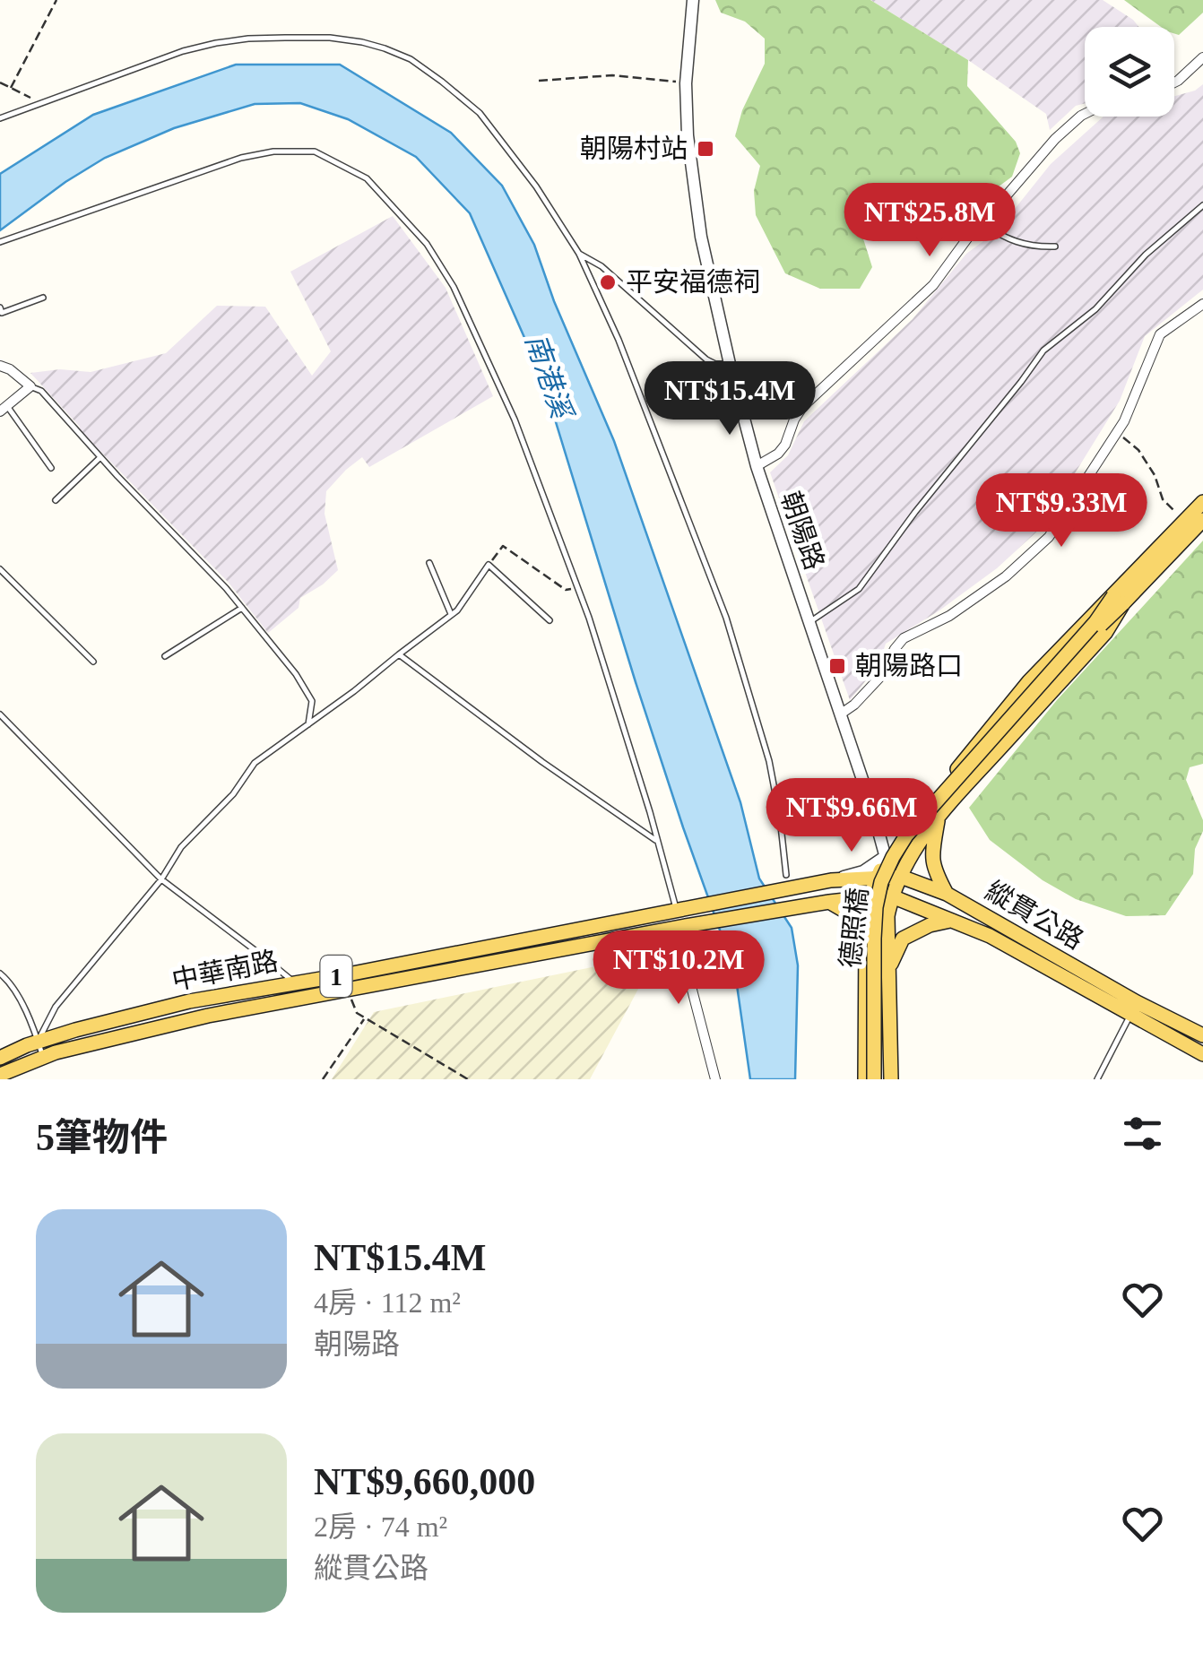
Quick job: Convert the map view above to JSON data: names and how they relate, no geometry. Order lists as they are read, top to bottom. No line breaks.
{"streets":{"main road":["縱貫公路","德照橋","中華南路","1"],"street":["朝陽路"]},"crossings":[["縱貫公路","1"],["中華南路","1"]],"water":["南港溪"],"places":{"transit":["朝陽村站","朝陽路口"],"other":["平安福德祠"]},"page":{"price":["NT$25.8M","NT$15.4M","NT$9.33M","NT$9.66M","NT$10.2M"],"heading":"5筆物件","list":[{"name":"NT$15.4M","note":"4房 · 112 m² · 朝陽路"},{"name":"NT$9,660,000","note":"2房 · 74 m² · 縱貫公路"}]}}
